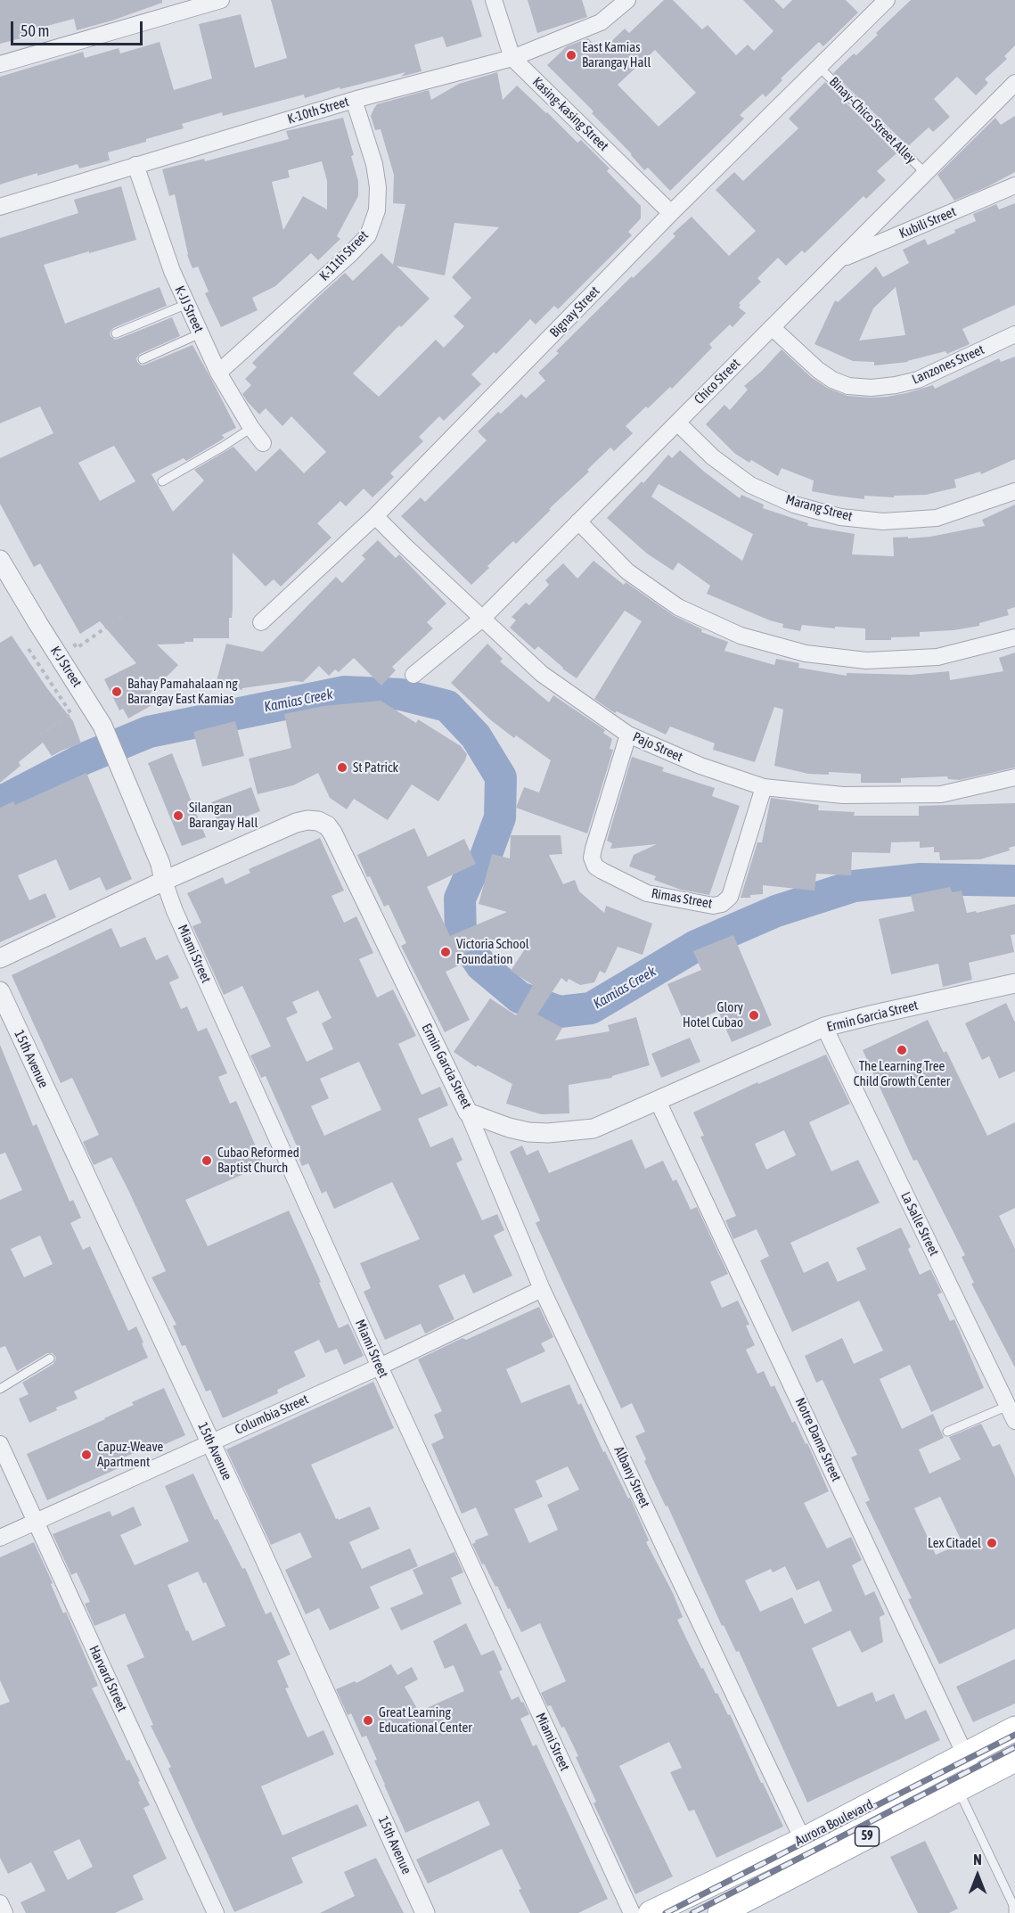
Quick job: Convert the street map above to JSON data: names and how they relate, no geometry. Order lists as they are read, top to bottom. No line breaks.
{"streets":{"main road":["Aurora Boulevard","59"],"street":["K-10th Street","Kasing-kasing Street","Kubili Street","K-11th Street","K-JJ Street","Bignay Street","Lanzones Street","Chico Street","Marang Street","K-J Street","Pajo Street","Rimas Street","Miami Street","Ermin Garcia Street","15th Avenue","La Salle Street","Columbia Street","Notre Dame Street","Albany Street","Harvard Street"],"lane":["Binay-Chico Street Alley"]},"crossings":[["K-10th Street","Kasing-kasing Street"],["K-10th Street","K-11th Street"],["K-10th Street","K-JJ Street"],["Kasing-kasing Street","Bignay Street"],["Binay-Chico Street Alley","Bignay Street"],["Binay-Chico Street Alley","Chico Street"],["Kubili Street","Chico Street"],["K-11th Street","K-JJ Street"],["Bignay Street","Pajo Street"],["Lanzones Street","Chico Street"],["Chico Street","Marang Street"],["Chico Street","Pajo Street"],["K-J Street","Miami Street"],["Pajo Street","Rimas Street"],["Miami Street","Ermin Garcia Street"],["Miami Street","Columbia Street"],["Ermin Garcia Street","La Salle Street"],["Ermin Garcia Street","Notre Dame Street"],["Ermin Garcia Street","Albany Street"],["15th Avenue","Columbia Street"],["Columbia Street","Albany Street"],["Columbia Street","Harvard Street"],["Notre Dame Street","Aurora Boulevard"],["Albany Street","Aurora Boulevard"]],"water":["Kamias Creek"],"places":["East Kamias Barangay Hall","Bahay Pamahalaan ng Barangay East Kamias","St Patrick","Silangan Barangay Hall","Victoria School Foundation","Glory Hotel Cubao","The Learning Tree Child Growth Center","Cubao Reformed Baptist Church","Capuz-Weave Apartment","Lex Citadel","Great Learning Educational Center"],"scale_bar":"50 m","north":"top"}
